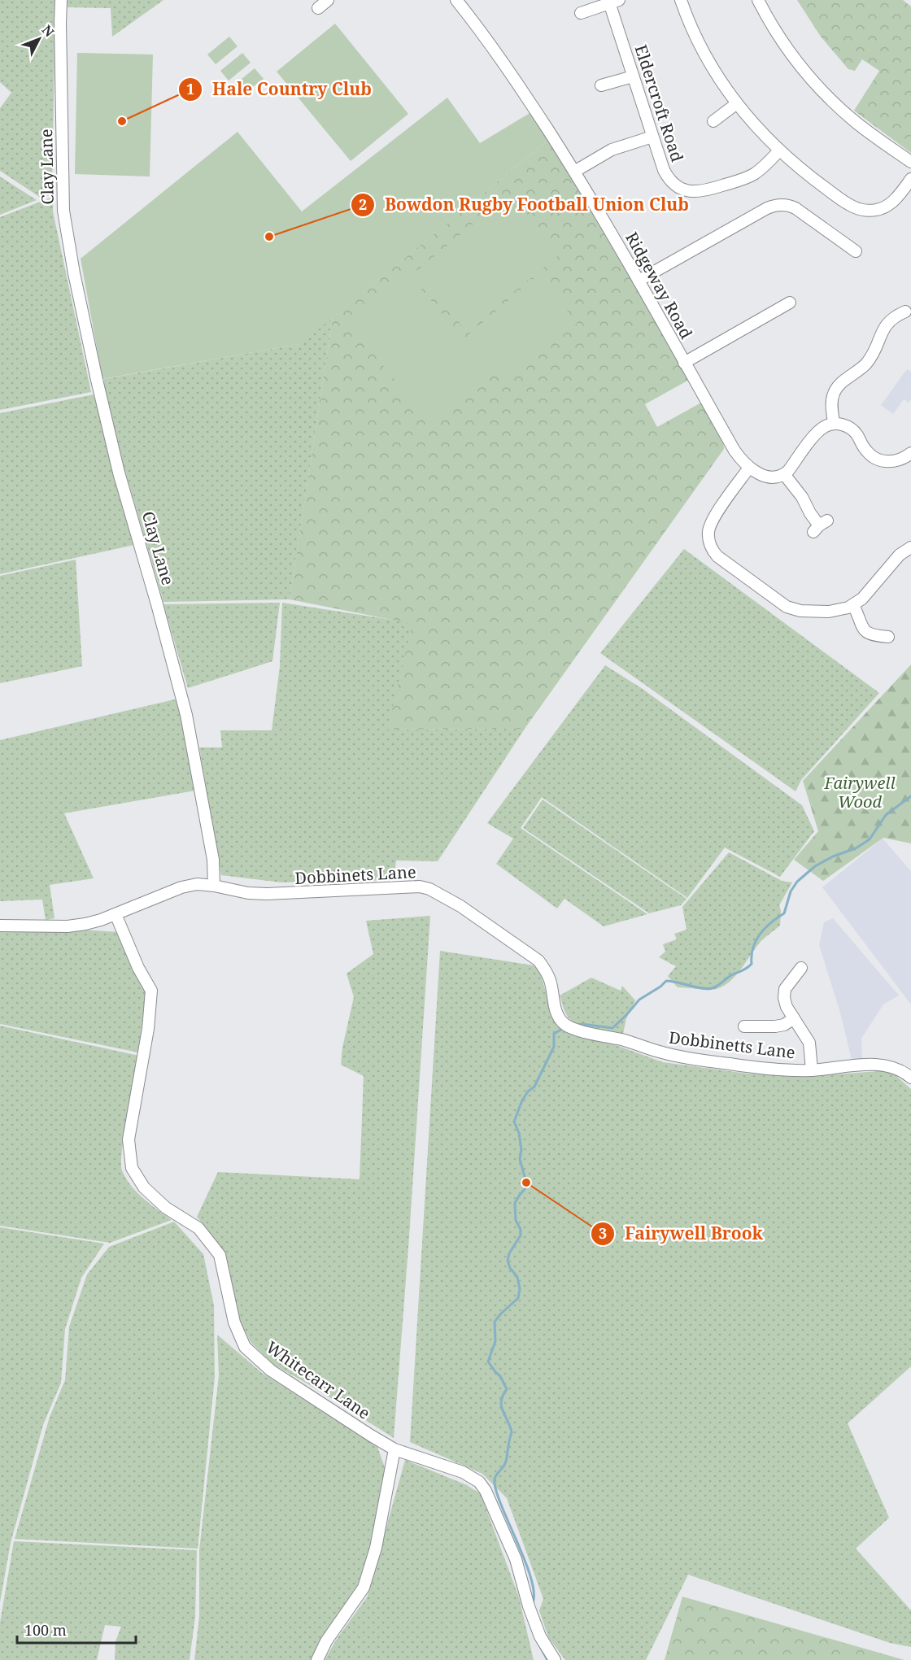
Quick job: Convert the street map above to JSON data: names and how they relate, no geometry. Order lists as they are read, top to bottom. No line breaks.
{"streets":{"street":["Eldercroft Road","Clay Lane","Ridgeway Road","Dobbinets Lane","Dobbinetts Lane","Whitecarr Lane"]},"crossings":[["Clay Lane","Dobbinets Lane"],["Dobbinets Lane","Dobbinetts Lane"]],"parks":["Fairywell Wood"],"places":["Hale Country Club","Bowdon Rugby Football Union Club","Fairywell Brook"],"scale_bar":"100 m","north":"top right"}
